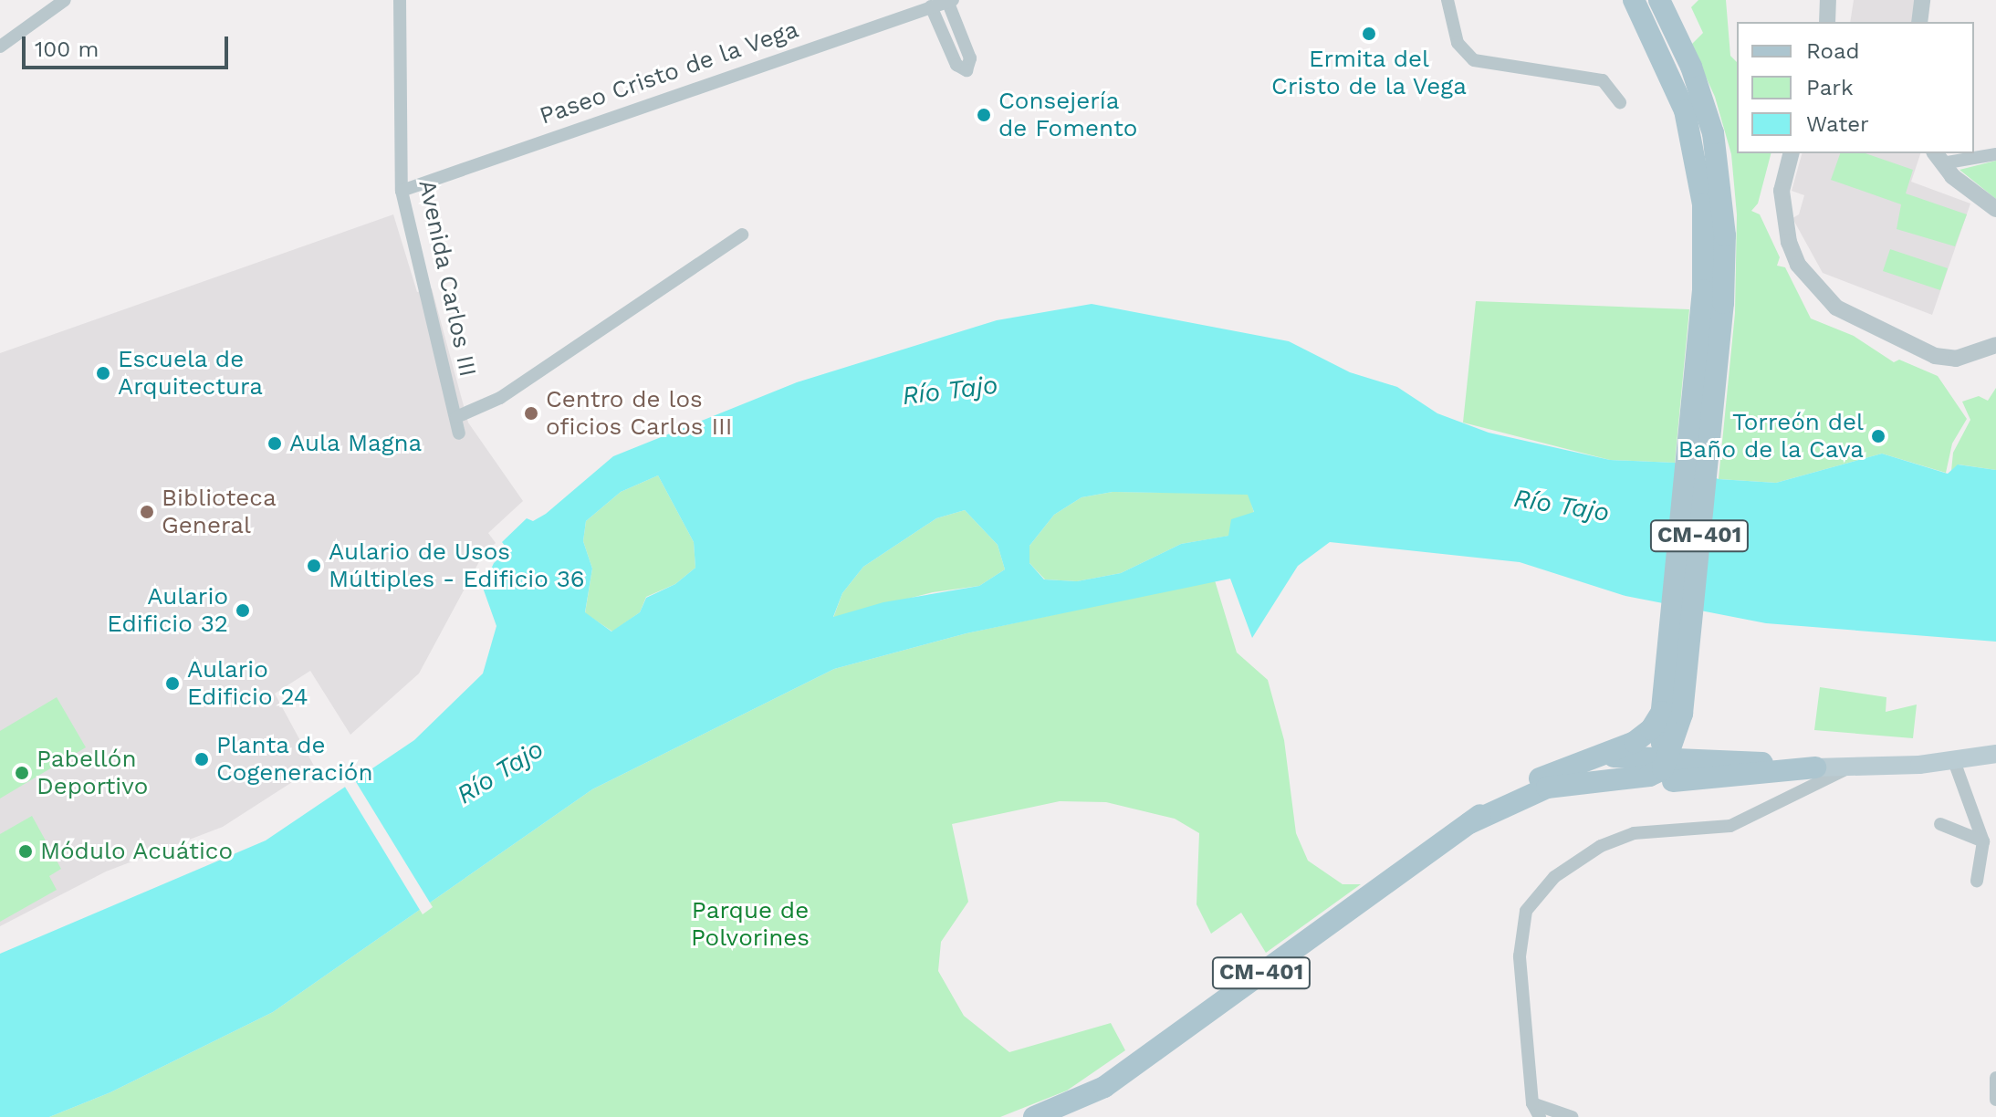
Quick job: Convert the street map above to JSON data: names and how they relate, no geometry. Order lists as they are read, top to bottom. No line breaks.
{"streets":{"main road":["CM-401"],"street":["Paseo Cristo de la Vega","Avenida Carlos III"]},"crossings":[["Paseo Cristo de la Vega","Avenida Carlos III"]],"water":["Río Tajo"],"parks":["Parque de Polvorines"],"places":["Ermita del Cristo de la Vega","Consejería de Fomento","Escuela de Arquitectura","Centro de los oficios Carlos III","Torreón del Baño de la Cava","Aula Magna","Biblioteca General","Aulario de Usos Múltiples - Edificio 36","Aulario Edificio 32","Aulario Edificio 24","Planta de Cogeneración","Pabellón Deportivo","Módulo Acuático"],"legend":["Road","Park","Water"],"scale_bar":"100 m"}
